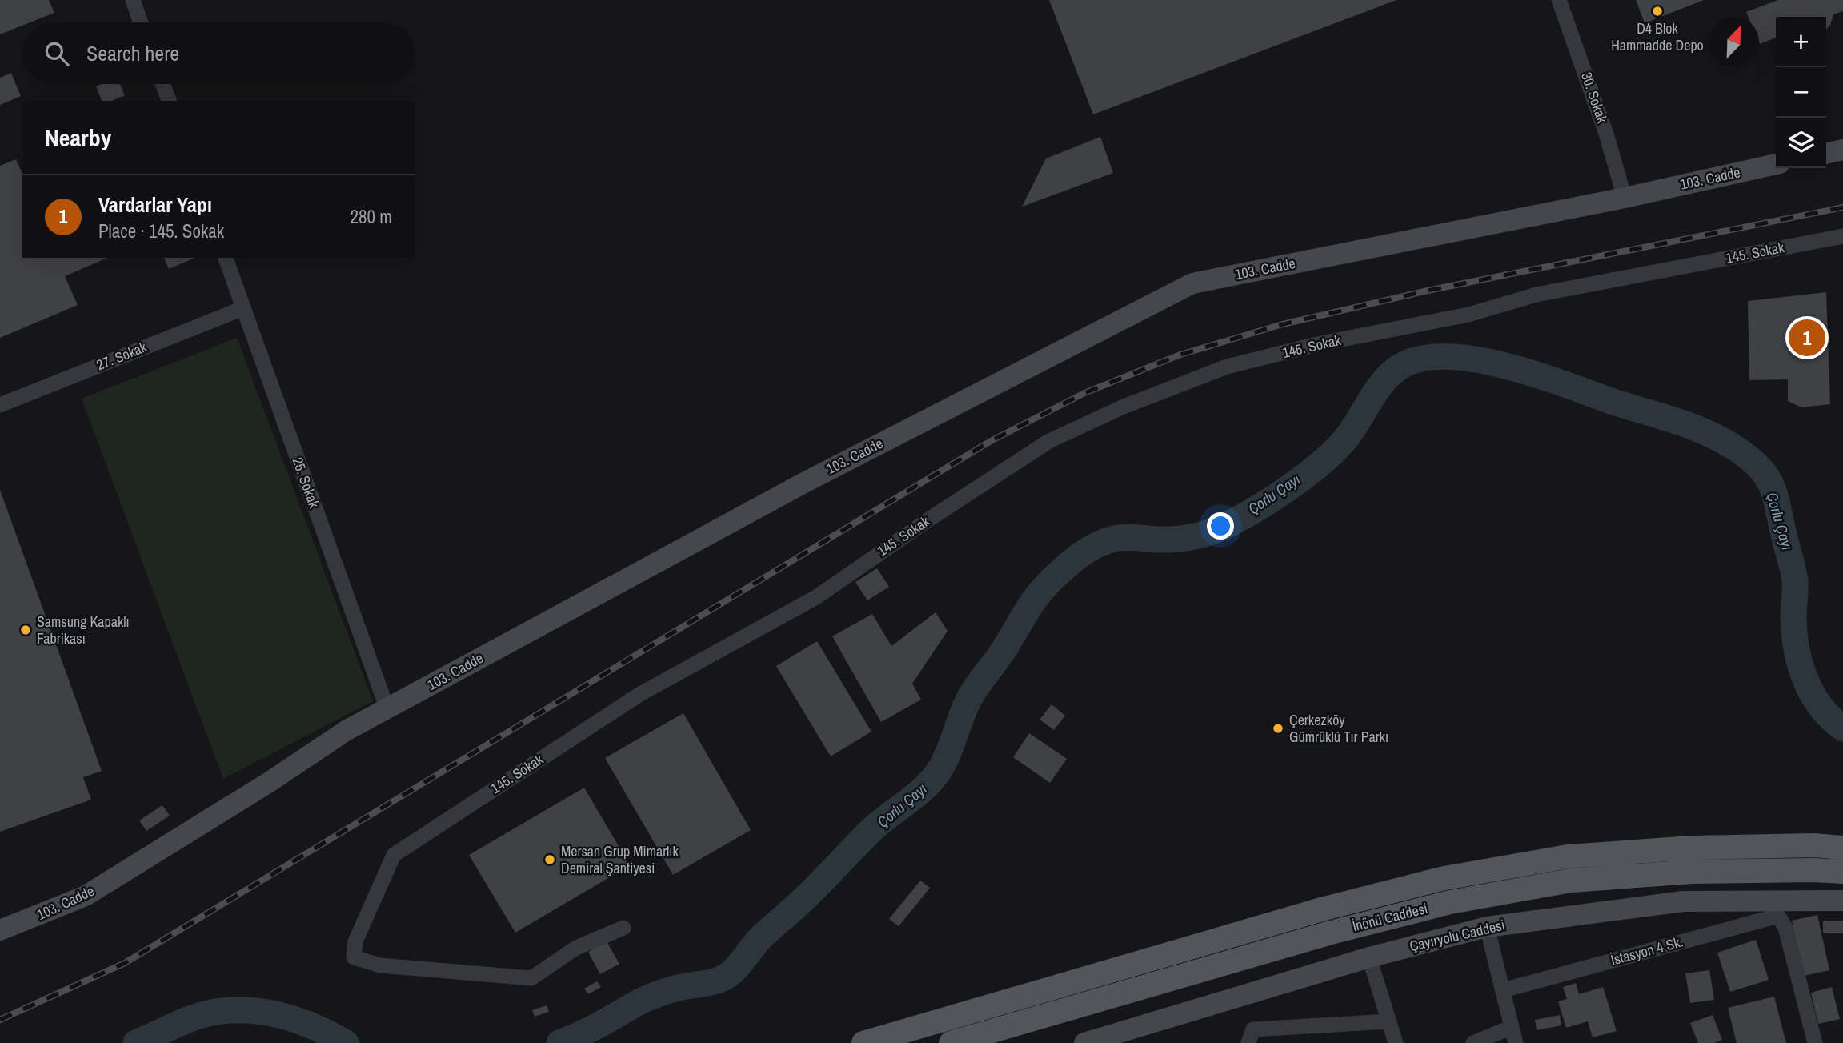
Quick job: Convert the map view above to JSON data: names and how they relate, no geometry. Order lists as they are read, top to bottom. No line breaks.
{"streets":{"main road":["İnönü Caddesi"],"street":["30. Sokak","103. Cadde","145. Sokak","27. Sokak","25. Sokak","Çayıryolu Caddesi","İstasyon 4 Sk."]},"crossings":[["30. Sokak","103. Cadde"],["103. Cadde","25. Sokak"],["27. Sokak","25. Sokak"]],"water":["Çorlu Çayı"],"places":["D4 Blok Hammadde Depo","Samsung Kapaklı Fabrikası","Çerkezköy Gümrüklü Tır Parkı","Mersan Grup Mimarlık Demiral Şantiyesi"],"north":"top right","page":{"map_buttons":["+","−"],"search":"Search here","heading":"Nearby","list":[{"mark":"1","name":"Vardarlar Yapı","note":"Place · 145. Sokak","value":"280 m"}],"pins":"1"}}
